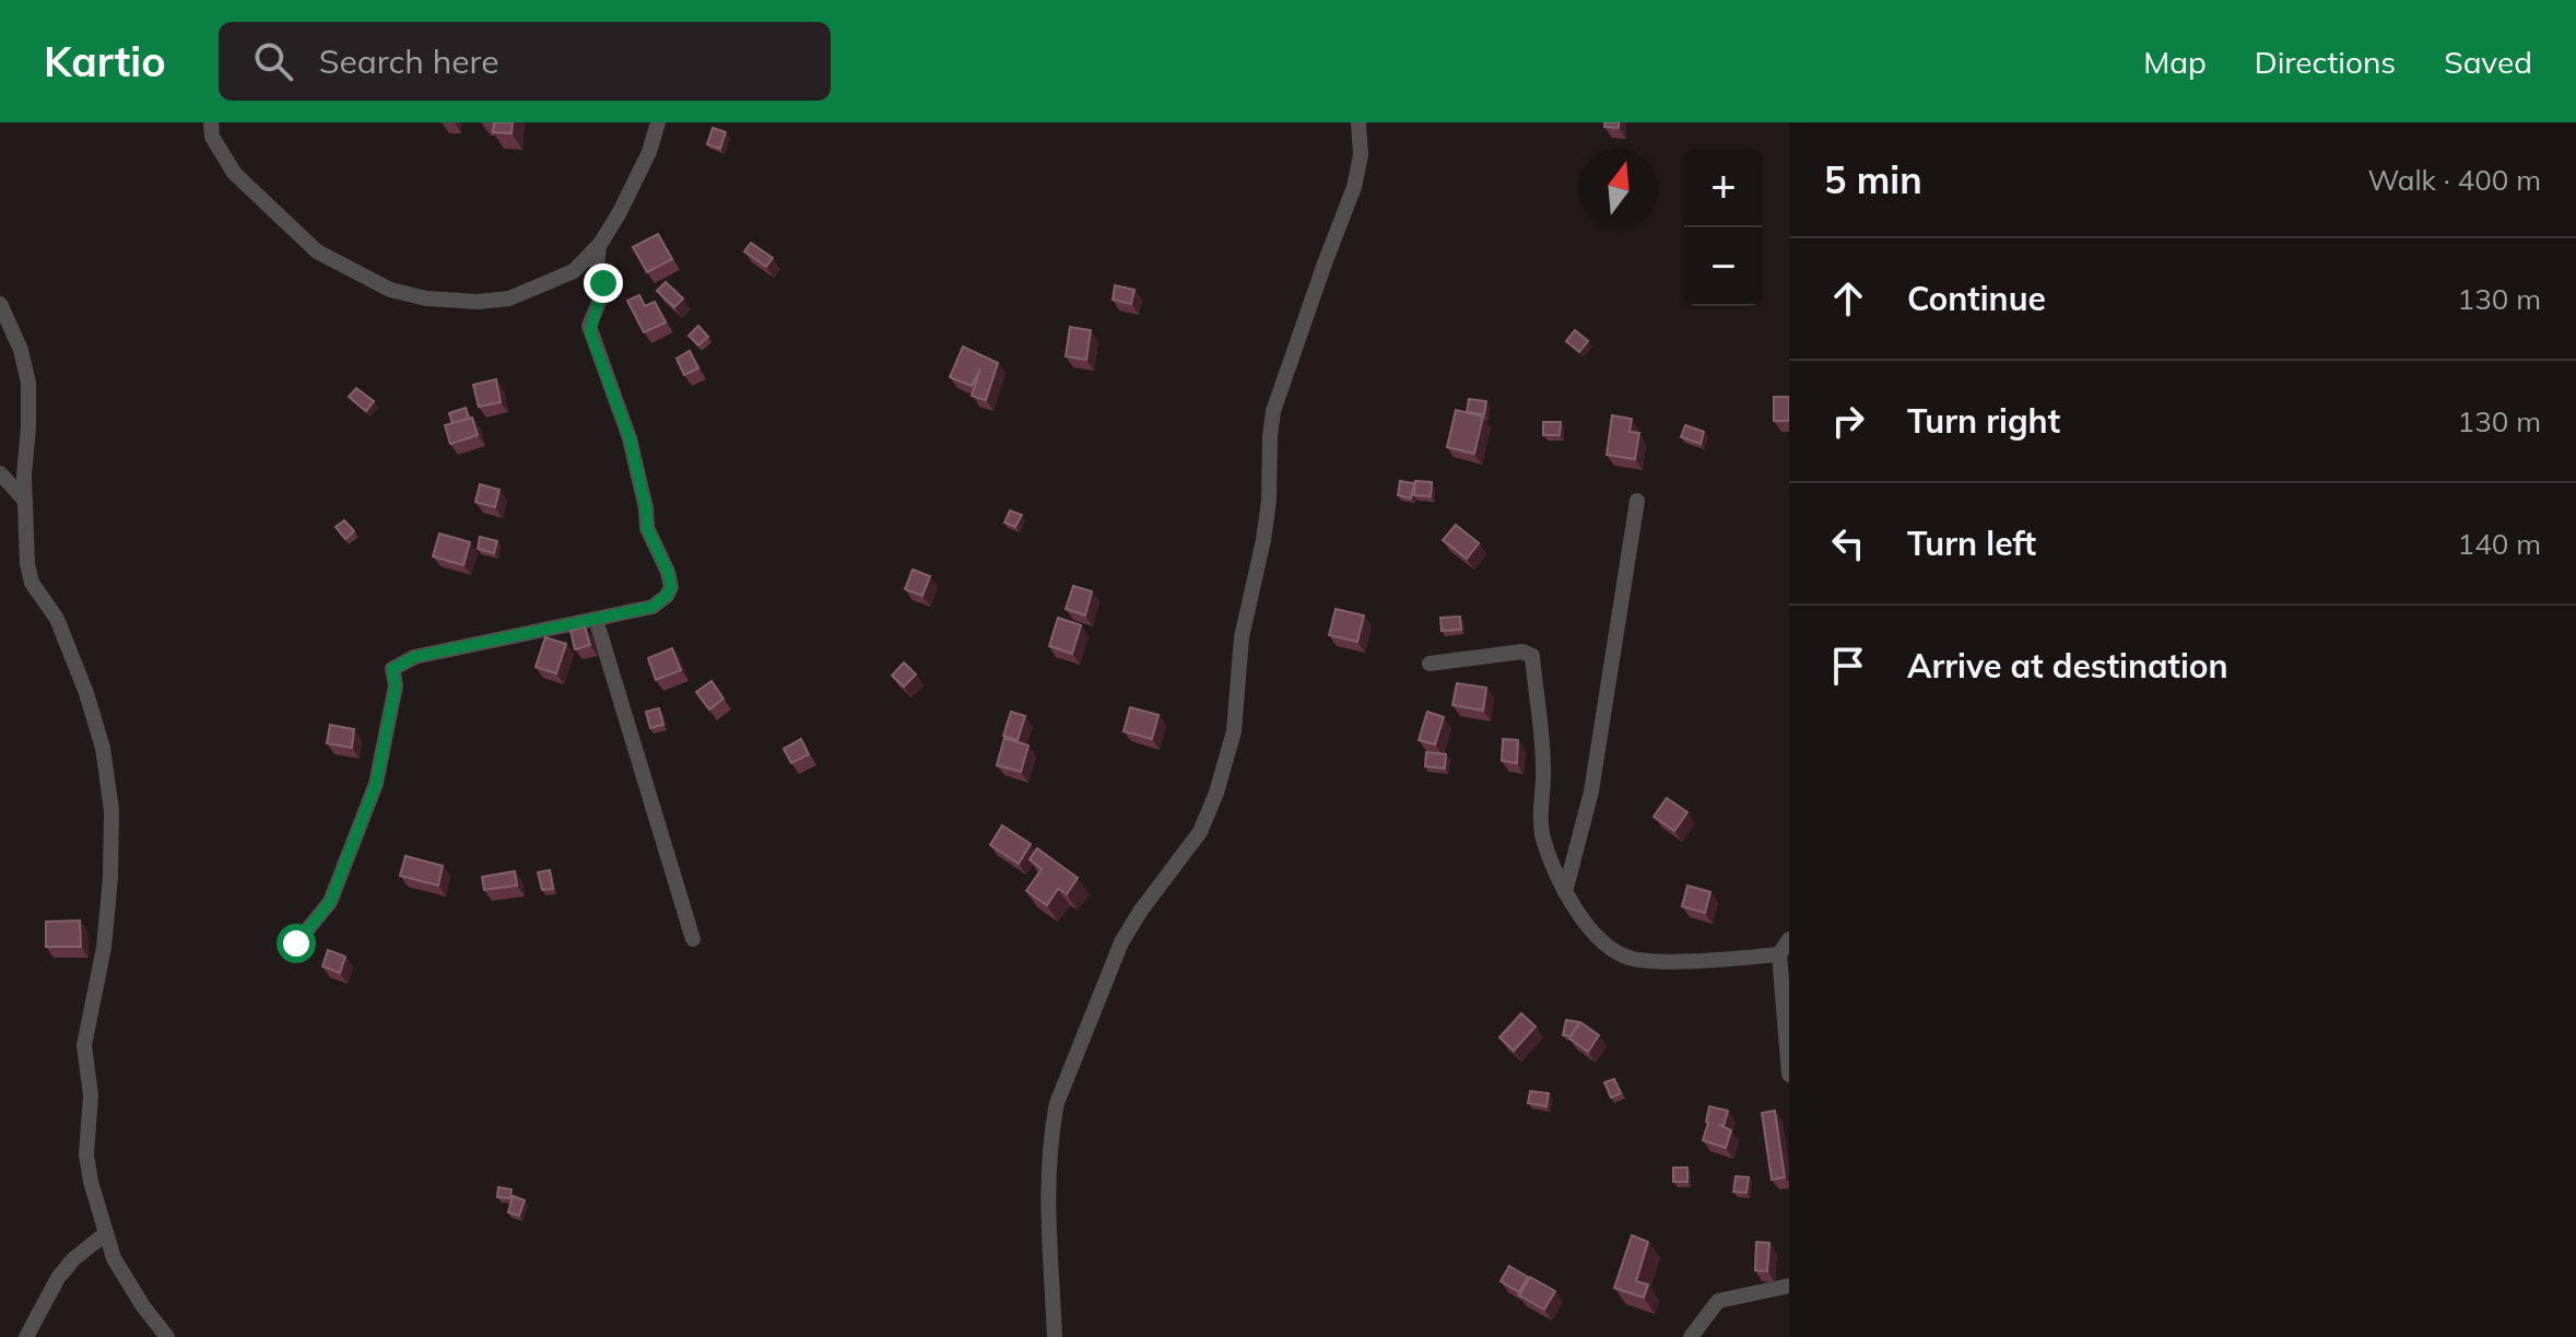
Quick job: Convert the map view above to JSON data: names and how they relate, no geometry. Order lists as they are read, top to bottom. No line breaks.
{"north":"top","page":{"header":"Kartio","search":"Search here","nav":["Map","Directions","Saved"],"heading":["5 min","Walk · 400 m"],"map_buttons":["+","−"],"list":[["Continue","130 m"],["Turn right","130 m"],["Turn left","140 m"],"Arrive at destination"]}}
